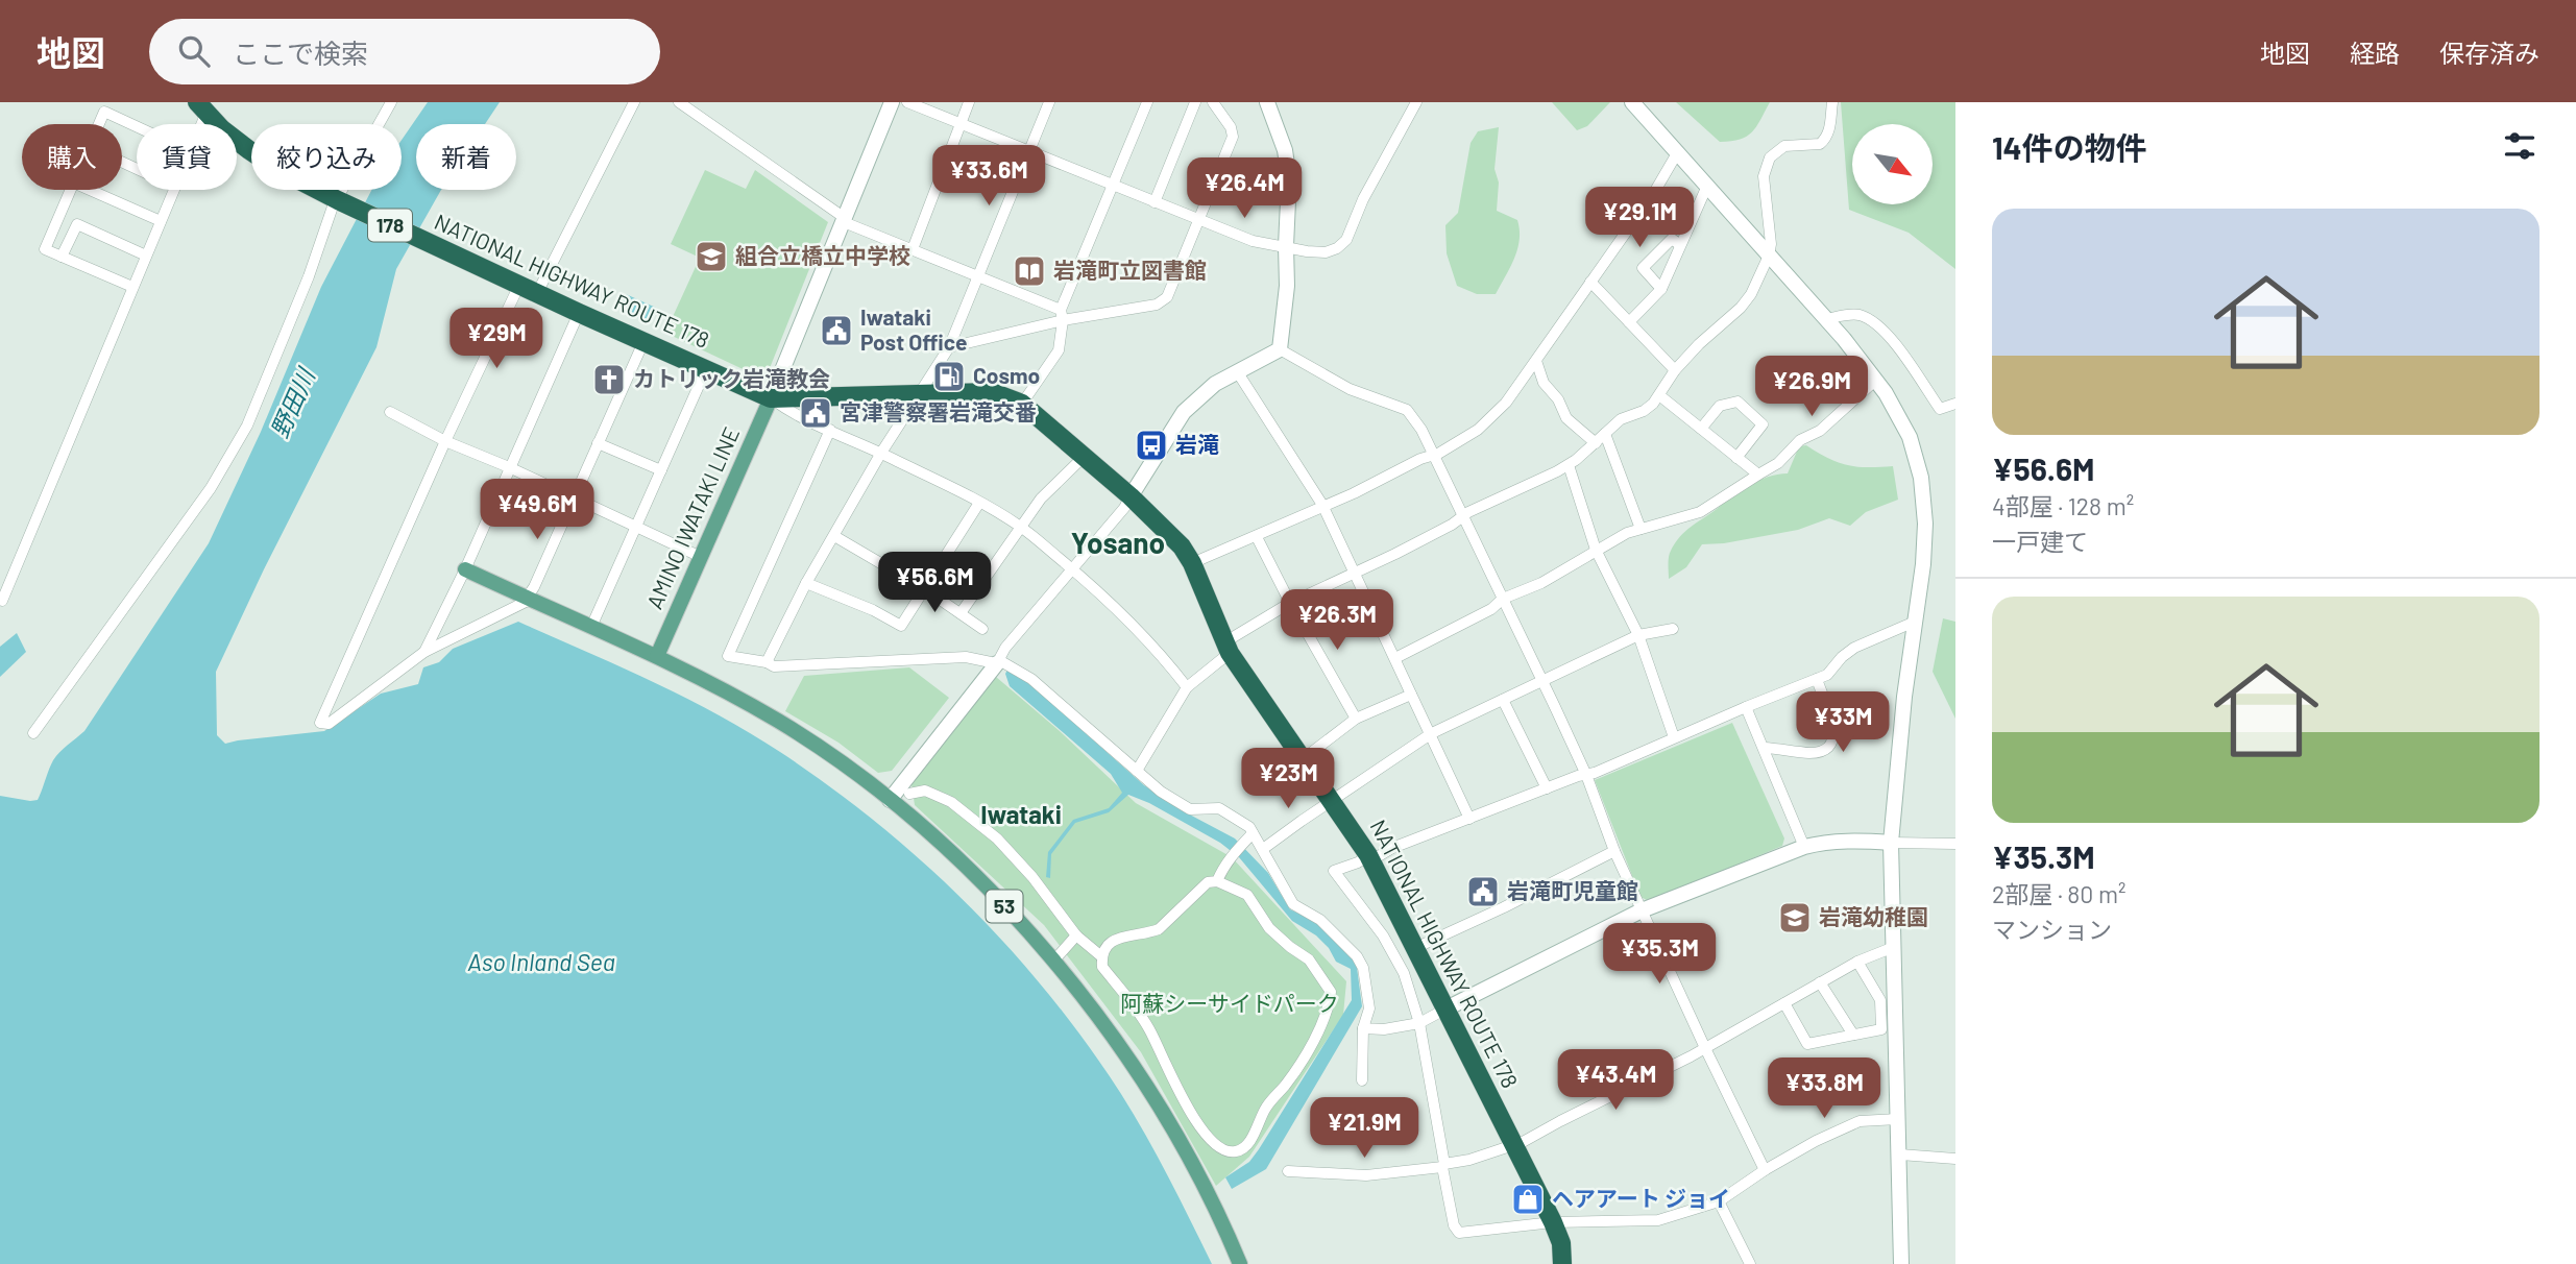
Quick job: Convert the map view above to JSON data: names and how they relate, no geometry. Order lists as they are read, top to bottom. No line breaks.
{"streets":{"highway":["178","NATIONAL HIGHWAY ROUTE 178"],"main road":["AMINO IWATAKI LINE","53"]},"crossings":[["NATIONAL HIGHWAY ROUTE 178","AMINO IWATAKI LINE"],["AMINO IWATAKI LINE","53"]],"districts":["Yosano","Iwataki"],"water":["野田川","Aso Inland Sea"],"parks":["阿蘇シーサイドパーク"],"places":{"school or university":["組合立橋立中学校","岩滝幼稚園"],"library":["岩滝町立図書館"],"public building":["Iwataki Post Office","宮津警察署岩滝交番","岩滝町児童館"],"fuel station":["Cosmo"],"church":["カトリック岩滝教会"],"bus stop":["岩滝"],"shop":["ヘアアート ジョイ"]},"north":"bottom right","page":{"header":"地図","search":"ここで検索","nav":["地図","経路","保存済み"],"heading":"14件の物件","chip":["購入","賃貸","絞り込み","新着"],"price":["¥33.6M","¥26.4M","¥29.1M","¥29M","¥26.9M","¥49.6M","¥56.6M","¥26.3M","¥33M","¥23M","¥35.3M","¥43.4M","¥33.8M","¥21.9M"],"list":[{"name":"¥56.6M","note":"4部屋 · 128 m² · 一戸建て"},{"name":"¥35.3M","note":"2部屋 · 80 m² · マンション"}]}}
